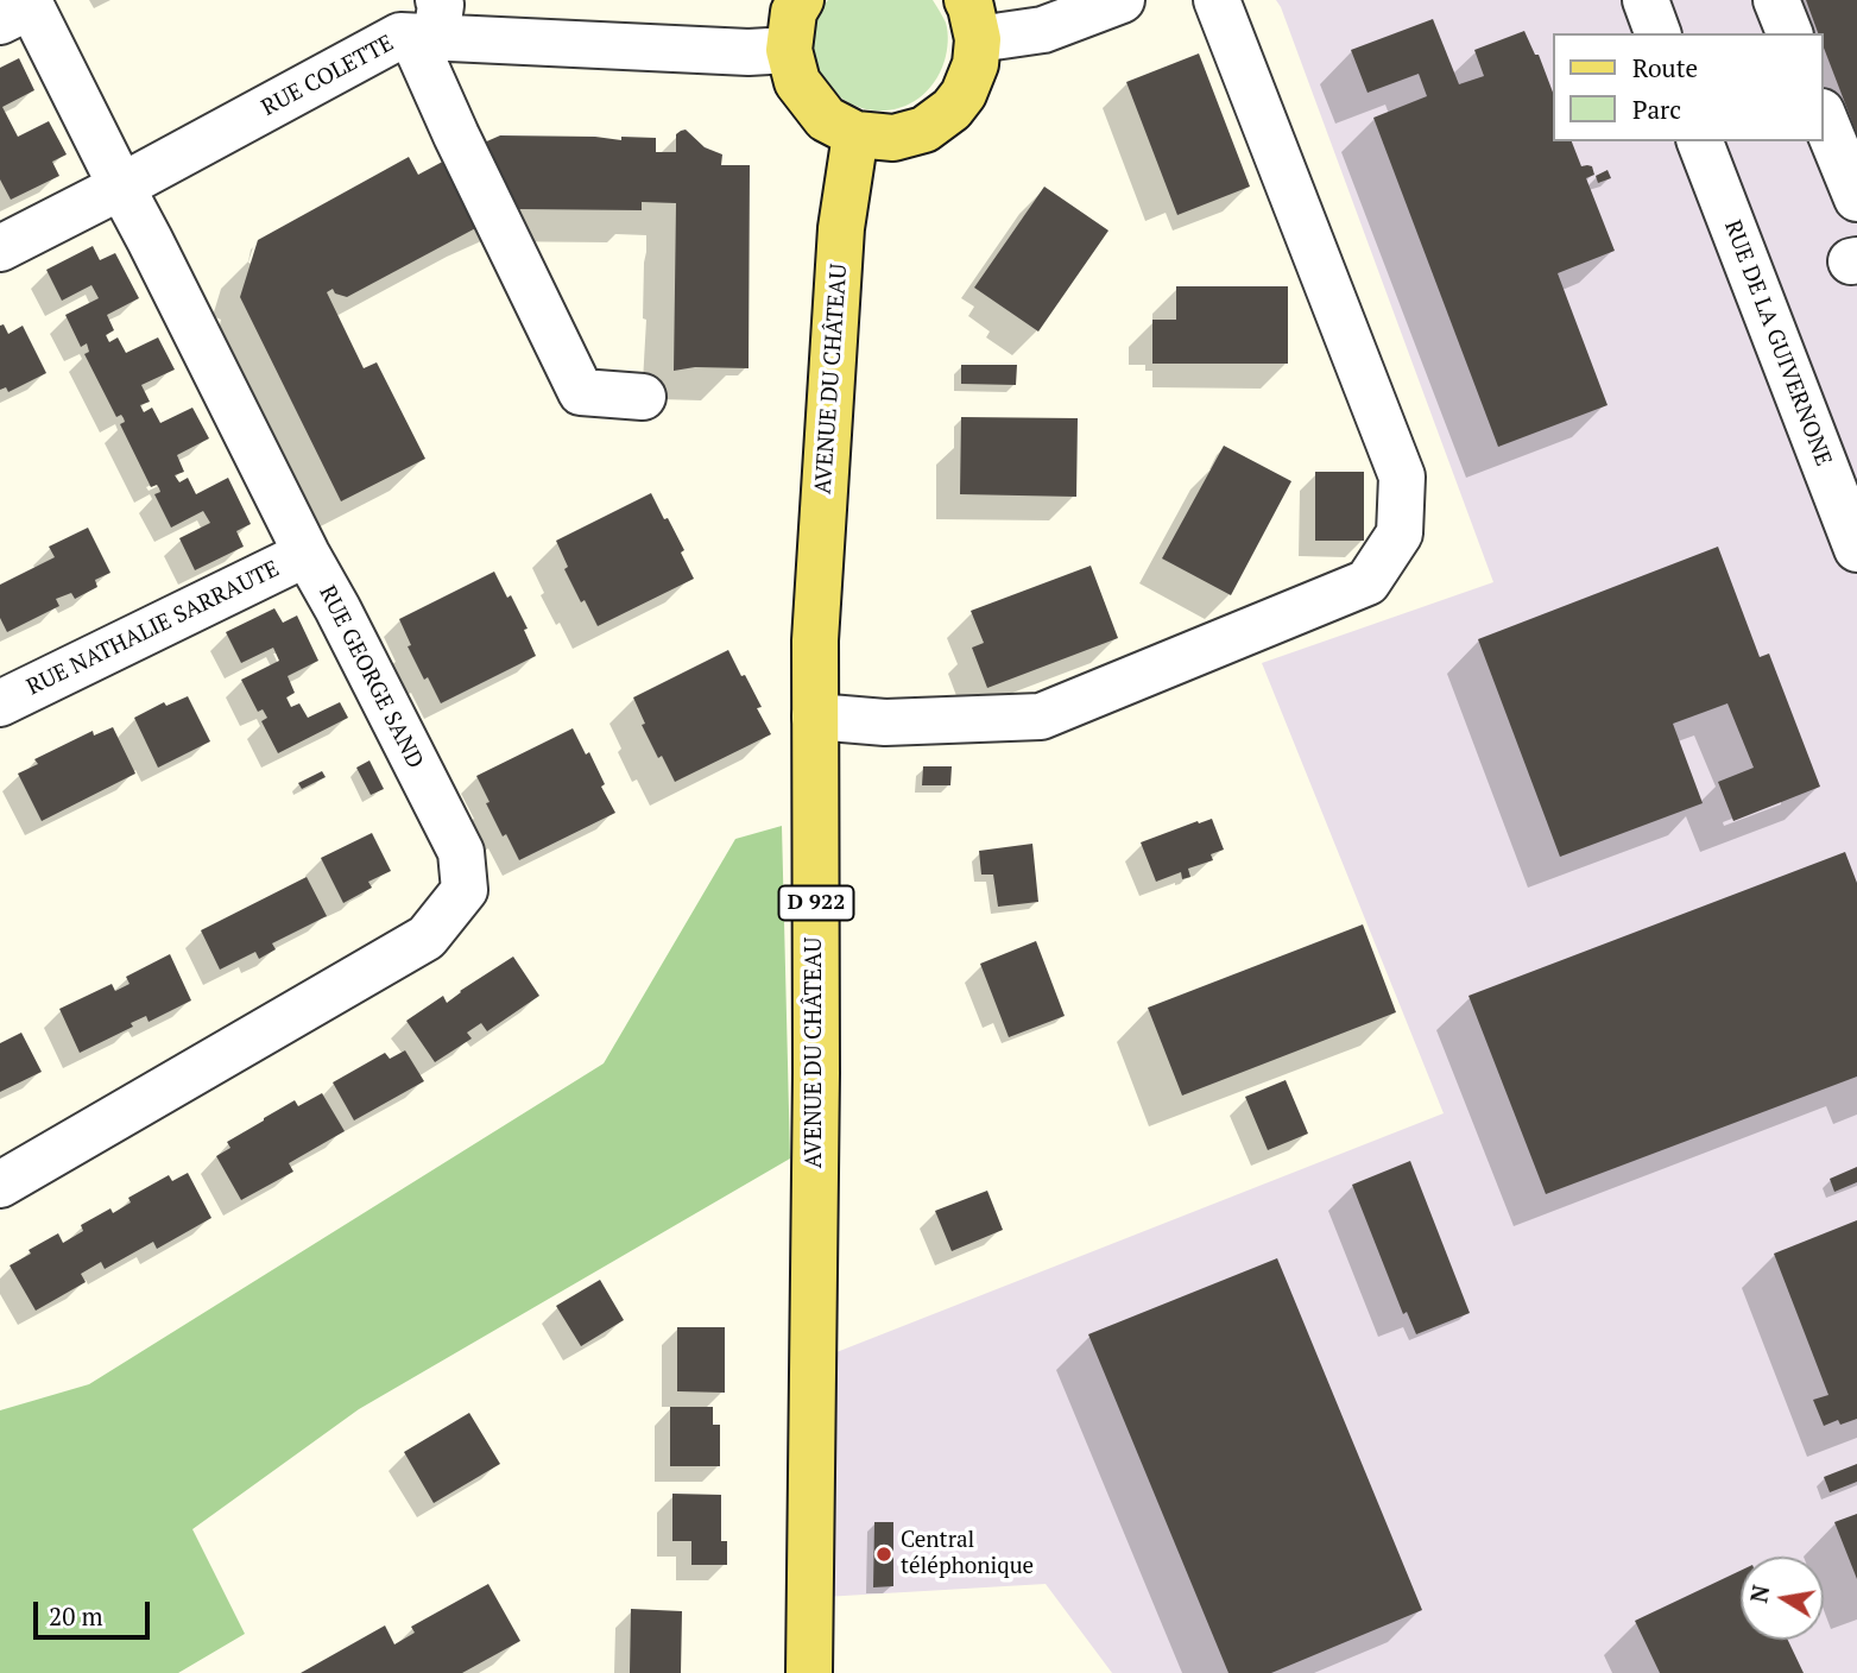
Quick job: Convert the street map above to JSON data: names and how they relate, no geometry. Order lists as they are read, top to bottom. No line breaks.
{"streets":{"main road":["AVENUE DU CHÂTEAU","D 922"],"street":["RUE COLETTE","RUE DE LA GUIVERNONE","RUE NATHALIE SARRAUTE","RUE GEORGE SAND"]},"crossings":[["RUE COLETTE","RUE GEORGE SAND"],["RUE NATHALIE SARRAUTE","RUE GEORGE SAND"]],"places":["Central téléphonique"],"legend":["Route","Parc"],"scale_bar":"20 m","north":"left"}
